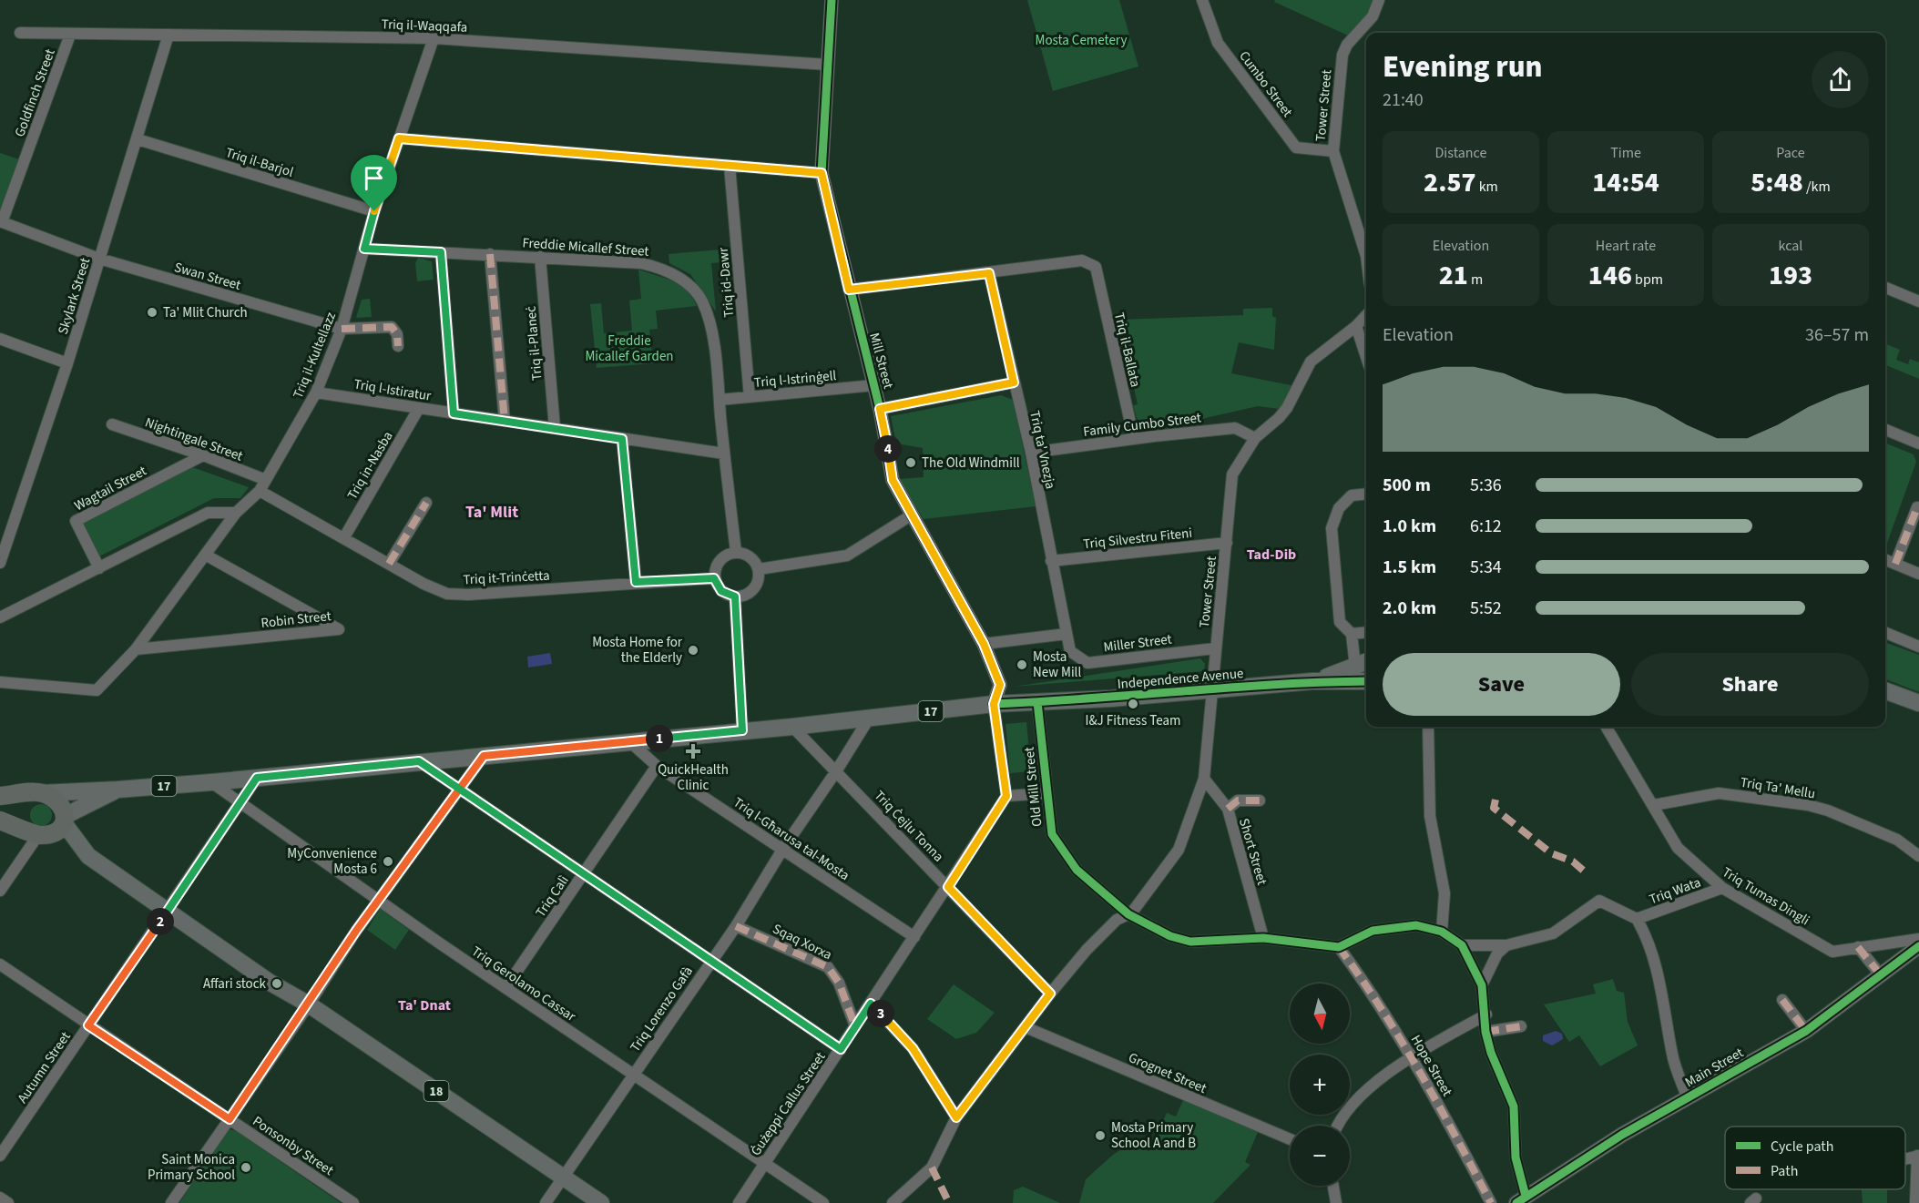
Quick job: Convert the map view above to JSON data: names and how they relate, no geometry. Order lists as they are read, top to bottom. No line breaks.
{"streets":{"main road":["Independence Avenue","17","Main Street","18"],"street":["Triq il-Waqqafa","Cumbo Street","Goldfinch Street","Tower Street","Triq il-Barjol","Freddie Micallef Street","Swan Street","Triq id-Dawr","Skylark Street","Triq il-Planeċ","Triq il-Ballata","Triq il-Kultellazz","Mill Street","Triq l-Istrinġell","Triq l-Istiratur","Family Cumbo Street","Nightingale Street","Triq ta' Vnezja","Triq in-Nasba","Wagtail Street","Triq Silvestru Fiteni","Triq it-Trinċetta","Robin Street","Miller Street","Old Mill Street","Triq Ta' Mellu","Triq Ċejlu Tonna","Triq l-Għarusa tal-Mosta","Short Street","Triq Wata","Triq Calì","Triq Tumas Dingli","Sqaq Xorxa","Triq Gerolamo Cassar","Triq Lorenzo Gafà","Hope Street","Autumn Street","Grognet Street","Ġużeppi Callus Street","Ponsonby Street"]},"crossings":[["Triq il-Waqqafa","Goldfinch Street"],["Triq il-Waqqafa","Skylark Street"],["Triq il-Waqqafa","Triq il-Kultellazz"],["Triq il-Waqqafa","Mill Street"],["Cumbo Street","Tower Street"],["Goldfinch Street","Swan Street"],["Tower Street","Family Cumbo Street"],["Tower Street","Triq Silvestru Fiteni"],["Tower Street","Miller Street"],["Tower Street","Independence Avenue"],["Tower Street","Old Mill Street"],["Tower Street","Triq Ċejlu Tonna"],["Tower Street","Short Street"],["Tower Street","Grognet Street"],["Triq il-Barjol","Skylark Street"],["Triq il-Barjol","Triq il-Kultellazz"],["Freddie Micallef Street","Triq il-Planeċ"],["Freddie Micallef Street","Triq il-Kultellazz"],["Freddie Micallef Street","Triq l-Istrinġell"],["Freddie Micallef Street","Triq l-Istiratur"],["Freddie Micallef Street","Triq it-Trinċetta"],["Swan Street","Skylark Street"],["Swan Street","Triq il-Kultellazz"],["Triq id-Dawr","Triq l-Istrinġell"],["Triq il-Planeċ","Triq l-Istiratur"],["Triq il-Ballata","Family Cumbo Street"],["Triq il-Ballata","Triq ta' Vnezja"],["Triq il-Kultellazz","Triq l-Istiratur"],["Triq il-Kultellazz","Nightingale Street"],["Triq il-Kultellazz","Triq it-Trinċetta"],["Triq il-Kultellazz","Robin Street"],["Mill Street","Triq l-Istrinġell"],["Mill Street","Independence Avenue"],["Triq l-Istiratur","Triq in-Nasba"],["Family Cumbo Street","Triq ta' Vnezja"],["Nightingale Street","Wagtail Street"],["Triq ta' Vnezja","Triq Silvestru Fiteni"],["Triq ta' Vnezja","Miller Street"],["Triq in-Nasba","Triq it-Trinċetta"],["Independence Avenue","Old Mill Street"],["Independence Avenue","Triq Ċejlu Tonna"],["Independence Avenue","Triq l-Għarusa tal-Mosta"],["Independence Avenue","Triq Gerolamo Cassar"],["Independence Avenue","Triq Lorenzo Gafà"],["Independence Avenue","Autumn Street"],["Independence Avenue","18"],["Old Mill Street","Short Street"],["Old Mill Street","Hope Street"],["Triq Ta' Mellu","Triq Tumas Dingli"],["Triq Ċejlu Tonna","Triq Lorenzo Gafà"],["Triq Ċejlu Tonna","Ġużeppi Callus Street"],["Triq l-Għarusa tal-Mosta","Triq Calì"],["Triq l-Għarusa tal-Mosta","Triq Lorenzo Gafà"],["Triq l-Għarusa tal-Mosta","Ġużeppi Callus Street"],["Triq Wata","Triq Tumas Dingli"],["Triq Calì","Triq Gerolamo Cassar"],["Sqaq Xorxa","Triq Lorenzo Gafà"],["Sqaq Xorxa","Ġużeppi Callus Street"],["Triq Gerolamo Cassar","Triq Lorenzo Gafà"],["Triq Gerolamo Cassar","Autumn Street"],["Triq Gerolamo Cassar","Ġużeppi Callus Street"],["Triq Lorenzo Gafà","18"],["Autumn Street","18"],["Autumn Street","Ponsonby Street"]],"districts":["Ta' Mlit","Tad-Dib","Ta' Dnat"],"parks":["Mosta Cemetery","Freddie Micallef Garden"],"places":{"other":["Ta' Mlit Church","The Old Windmill","Mosta Home for the Elderly","Mosta New Mill","I&J Fitness Team","MyConvenience Mosta 6","Affari stock","Mosta Primary School A and B","Saint Monica Primary School"],"health":["QuickHealth Clinic"]},"legend":["Cycle path","Path"],"north":"bottom","page":{"heading":["Evening run","21:40"],"stats":[["Distance","2.57 km"],["Time","14:54"],["Pace","5:48 /km"],["Elevation","21 m"],["Heart rate","146 bpm"],["kcal","193"]],"chart":["Elevation","36–57 m"],"pins":["4","1","2","3"],"list":[{"name":"500 m","note":"5:36"},{"name":"1.0 km","note":"6:12"},{"name":"1.5 km","note":"5:34"},{"name":"2.0 km","note":"5:52"}],"buttons":["Save","Share"],"map_buttons":["+","−"]}}
